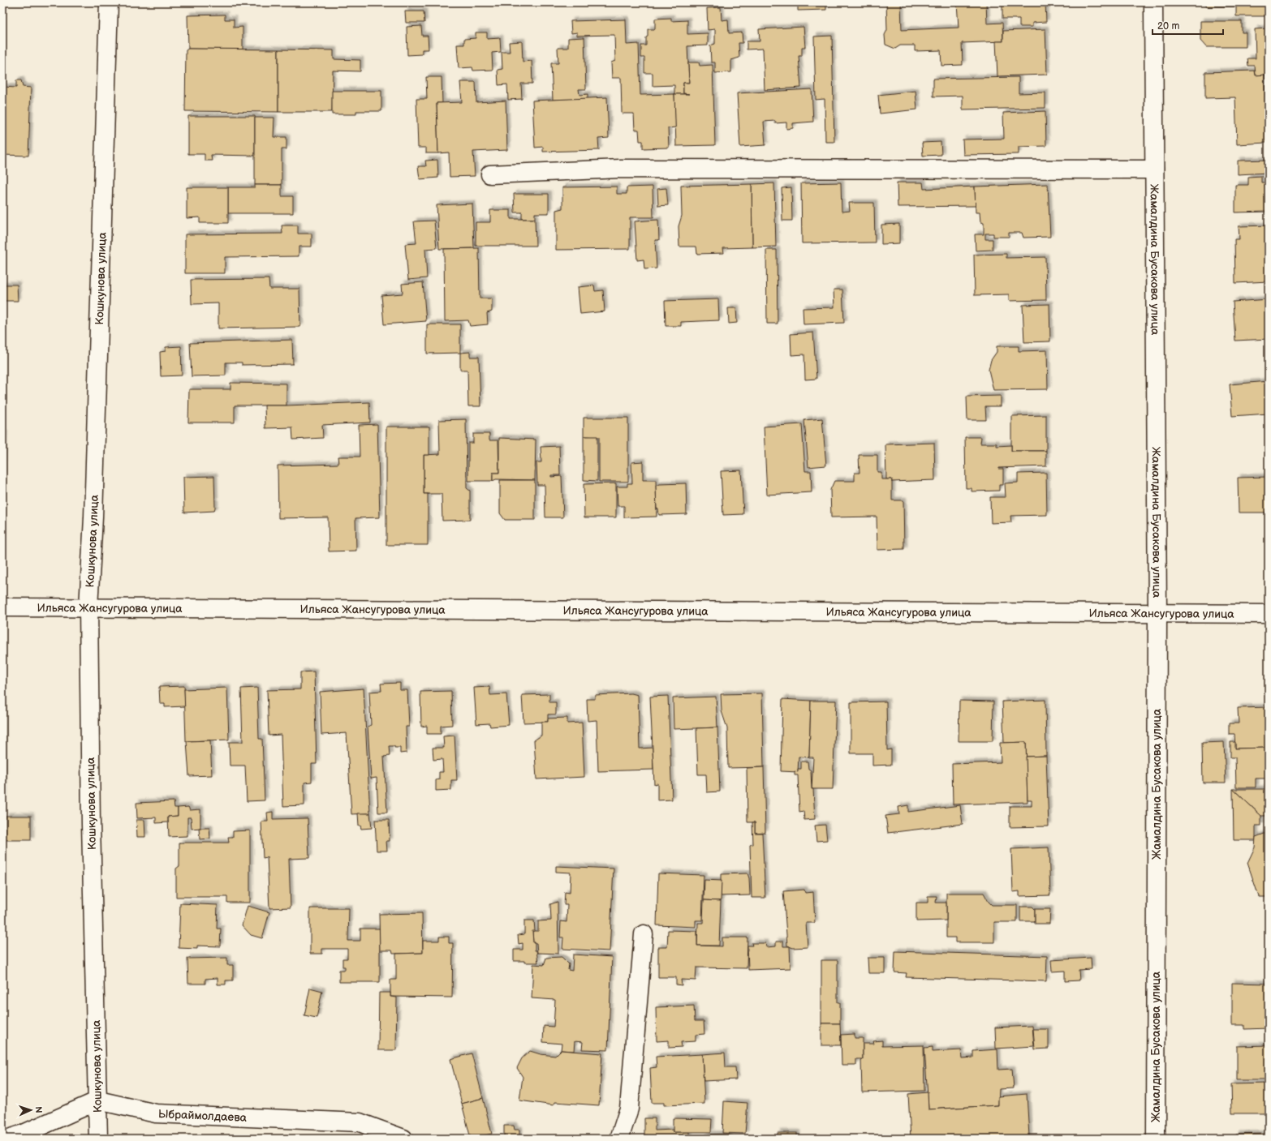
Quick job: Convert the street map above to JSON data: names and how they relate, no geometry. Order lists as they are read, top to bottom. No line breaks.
{"streets":{"street":["Жамалдина Бусакова улица","Кошкунова улица","Ильяса Жансугурова улица","Ыбраймолдаева"]},"crossings":[["Жамалдина Бусакова улица","Ильяса Жансугурова улица"],["Кошкунова улица","Ильяса Жансугурова улица"],["Кошкунова улица","Ыбраймолдаева"]],"scale_bar":"20 m","north":"right"}
